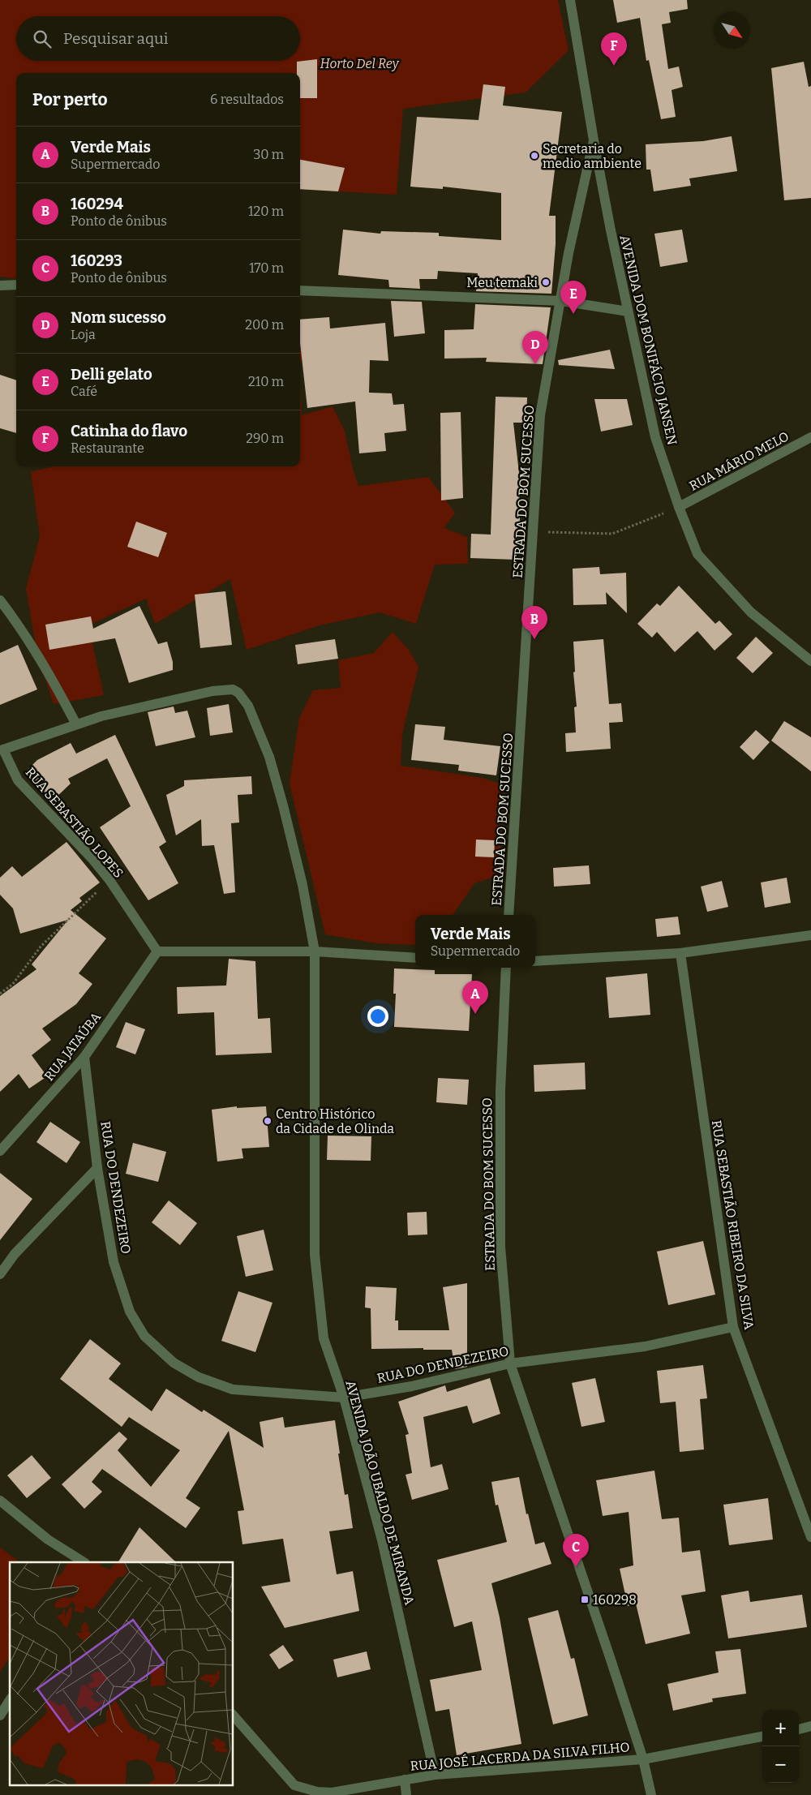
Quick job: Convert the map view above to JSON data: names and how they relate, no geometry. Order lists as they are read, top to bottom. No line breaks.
{"streets":{"street":["AVENIDA DOM BONIFÁCIO JANSEN","RUA MÁRIO MELO","ESTRADA DO BOM SUCESSO","RUA SEBASTIÃO LOPES","RUA JATAÚBA","RUA DO DENDEZEIRO","RUA SEBASTIÃO RIBEIRO DA SILVA","AVENIDA JOÃO UBALDO DE MIRANDA","RUA JOSÉ LACERDA DA SILVA FILHO"]},"crossings":[["AVENIDA DOM BONIFÁCIO JANSEN","RUA MÁRIO MELO"],["AVENIDA DOM BONIFÁCIO JANSEN","ESTRADA DO BOM SUCESSO"],["ESTRADA DO BOM SUCESSO","RUA DO DENDEZEIRO"],["ESTRADA DO BOM SUCESSO","RUA JOSÉ LACERDA DA SILVA FILHO"],["RUA SEBASTIÃO LOPES","RUA JATAÚBA"],["RUA JATAÚBA","RUA DO DENDEZEIRO"],["RUA DO DENDEZEIRO","RUA SEBASTIÃO RIBEIRO DA SILVA"],["RUA DO DENDEZEIRO","AVENIDA JOÃO UBALDO DE MIRANDA"],["AVENIDA JOÃO UBALDO DE MIRANDA","RUA JOSÉ LACERDA DA SILVA FILHO"]],"parks":["Horto Del Rey"],"places":{"other":["Secretaria do medio ambiente","Meu temaki","Centro Histórico da Cidade de Olinda"],"transit":["160298"]},"north":"bottom right","page":{"search":"Pesquisar aqui","pins":["F","E","D","B","A","C"],"heading":["Por perto","6 resultados"],"list":[{"mark":"A","name":"Verde Mais","note":"Supermercado","value":"30 m"},{"mark":"B","name":"160294","note":"Ponto de ônibus","value":"120 m"},{"mark":"C","name":"160293","note":"Ponto de ônibus","value":"170 m"},{"mark":"D","name":"Nom sucesso","note":"Loja","value":"200 m"},{"mark":"E","name":"Delli gelato","note":"Café","value":"210 m"},{"mark":"F","name":"Catinha do flavo","note":"Restaurante","value":"290 m"}],"popup":["Verde Mais","Supermercado"],"map_buttons":["+","−"]}}
